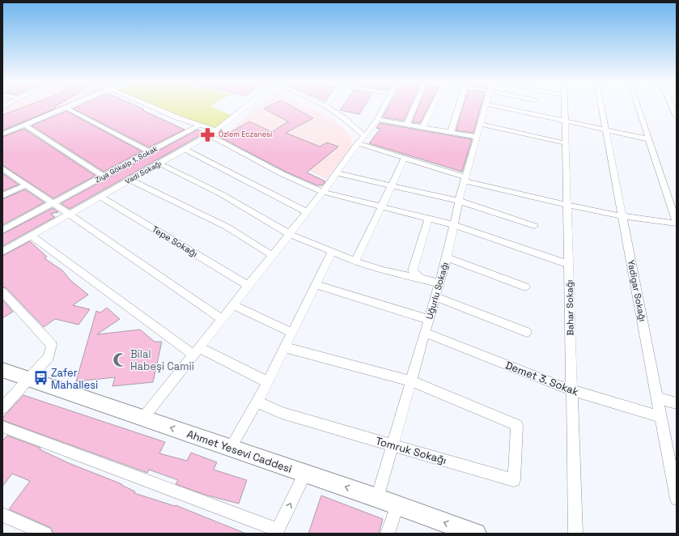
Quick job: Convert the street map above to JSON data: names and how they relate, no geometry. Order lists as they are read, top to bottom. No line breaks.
{"streets":{"street":["Ziya Gökalp 1. Sokak","Vadi Sokağı","Tepe Sokağı","Uğurlu Sokağı","Yadigar Sokağı","Bahar Sokağı","Demet 3. Sokak","Tomruk Sokağı","Ahmet Yesevi Caddesi"]},"crossings":[["Vadi Sokağı","Tepe Sokağı"],["Uğurlu Sokağı","Demet 3. Sokak"],["Uğurlu Sokağı","Tomruk Sokağı"],["Uğurlu Sokağı","Ahmet Yesevi Caddesi"],["Yadigar Sokağı","Demet 3. Sokak"],["Bahar Sokağı","Demet 3. Sokak"]],"places":{"pharmacy":["Özlem Eczanesi"],"mosque":["Bilal Habeşi Camii"],"bus stop":["Zafer Mahallesi"]}}
